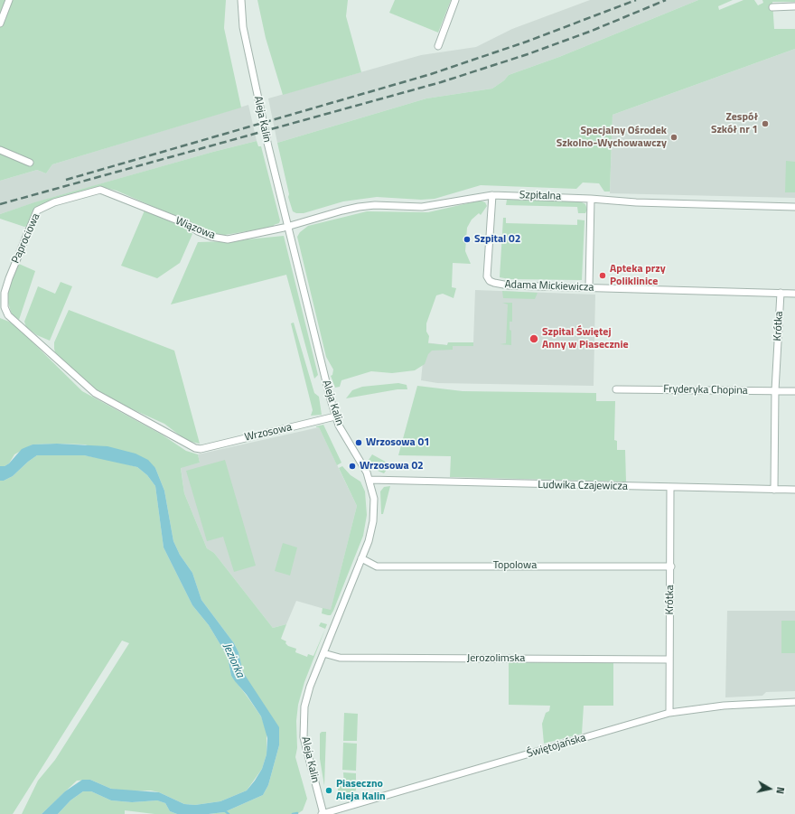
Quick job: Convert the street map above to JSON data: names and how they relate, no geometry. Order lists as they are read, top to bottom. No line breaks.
{"streets":{"street":["Aleja Kalin","Szpitalna","Wiązowa","Paprociowa","Adama Mickiewicza","Krótka","Fryderyka Chopina","Wrzosowa","Ludwika Czajewicza","Topolowa","Jerozolimska","Świętojańska"]},"crossings":[["Aleja Kalin","Szpitalna"],["Aleja Kalin","Wiązowa"],["Aleja Kalin","Wrzosowa"],["Aleja Kalin","Ludwika Czajewicza"],["Aleja Kalin","Topolowa"],["Aleja Kalin","Jerozolimska"],["Aleja Kalin","Świętojańska"],["Szpitalna","Wiązowa"],["Szpitalna","Adama Mickiewicza"],["Wiązowa","Paprociowa"],["Paprociowa","Wrzosowa"],["Adama Mickiewicza","Krótka"],["Krótka","Fryderyka Chopina"],["Krótka","Ludwika Czajewicza"],["Krótka","Topolowa"],["Krótka","Jerozolimska"],["Krótka","Świętojańska"]],"water":["Jeziorka"],"places":["Zespół Szkół nr 1","Specjalny Ośrodek Szkolno-Wychowawczy","Szpital 02","Apteka przy Poliklinice","Szpital Świętej Anny w Piasecznie","Wrzosowa 01","Wrzosowa 02","Piaseczno Aleja Kalin"],"north":"right"}
